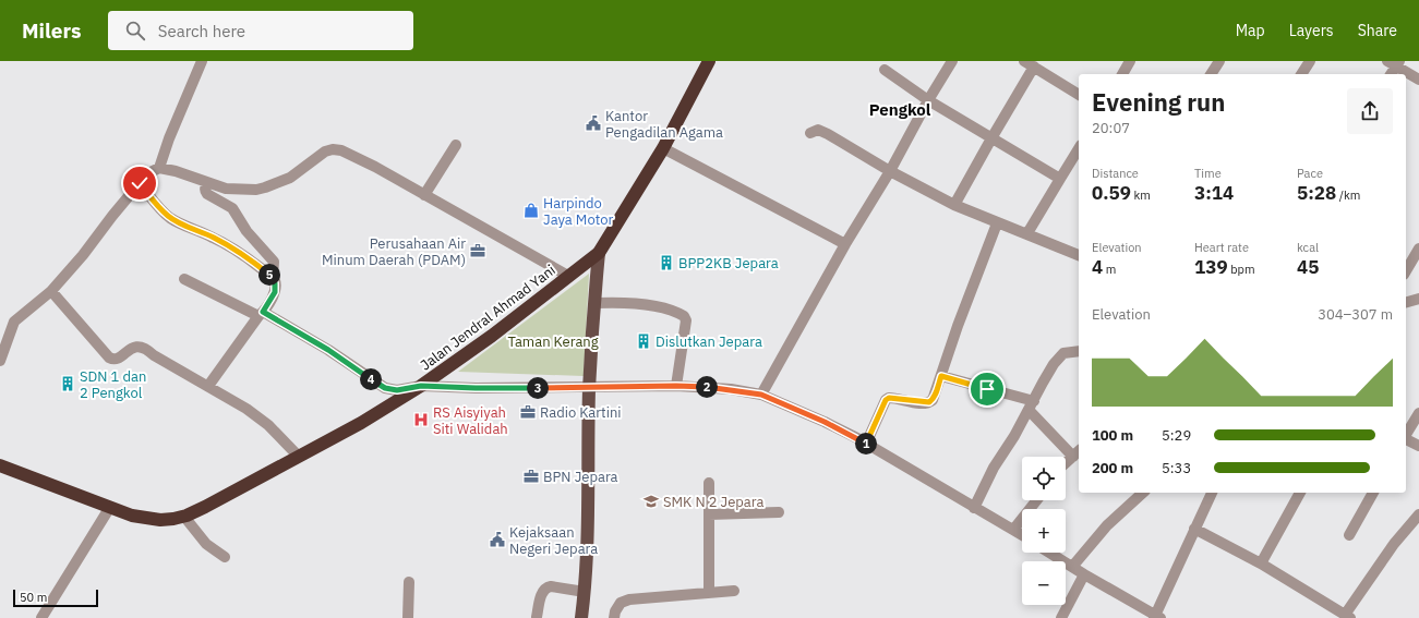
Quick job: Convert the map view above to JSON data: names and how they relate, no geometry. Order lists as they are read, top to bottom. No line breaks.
{"streets":{"highway":["Jalan Jendral Ahmad Yani"]},"districts":["Pengkol"],"parks":["Taman Kerang"],"places":{"public building":["Kantor Pengadilan Agama","Kejaksaan Negeri Jepara"],"shop":["Harpindo Jaya Motor"],"office":["Perusahaan Air Minum Daerah (PDAM)","Radio Kartini","BPN Jepara"],"building":["BPP2KB Jepara","Dislutkan Jepara","SDN 1 dan 2 Pengkol"],"hospital":["RS Aisyiyah Siti Walidah"],"school or university":["SMK N 2 Jepara"]},"scale_bar":"50 m","page":{"header":"Milers","search":"Search here","nav":["Map","Layers","Share"],"heading":["Evening run","20:07"],"stats":[["Distance","0.59 km"],["Time","3:14"],["Pace","5:28 /km"],["Elevation","4 m"],["Heart rate","139 bpm"],["kcal","45"]],"pins":["5","4","2","3","1"],"chart":["Elevation","304–307 m"],"list":[{"name":"100 m","note":"5:29"},{"name":"200 m","note":"5:33"}],"map_buttons":["+","−"],"scale":"50 m"}}
